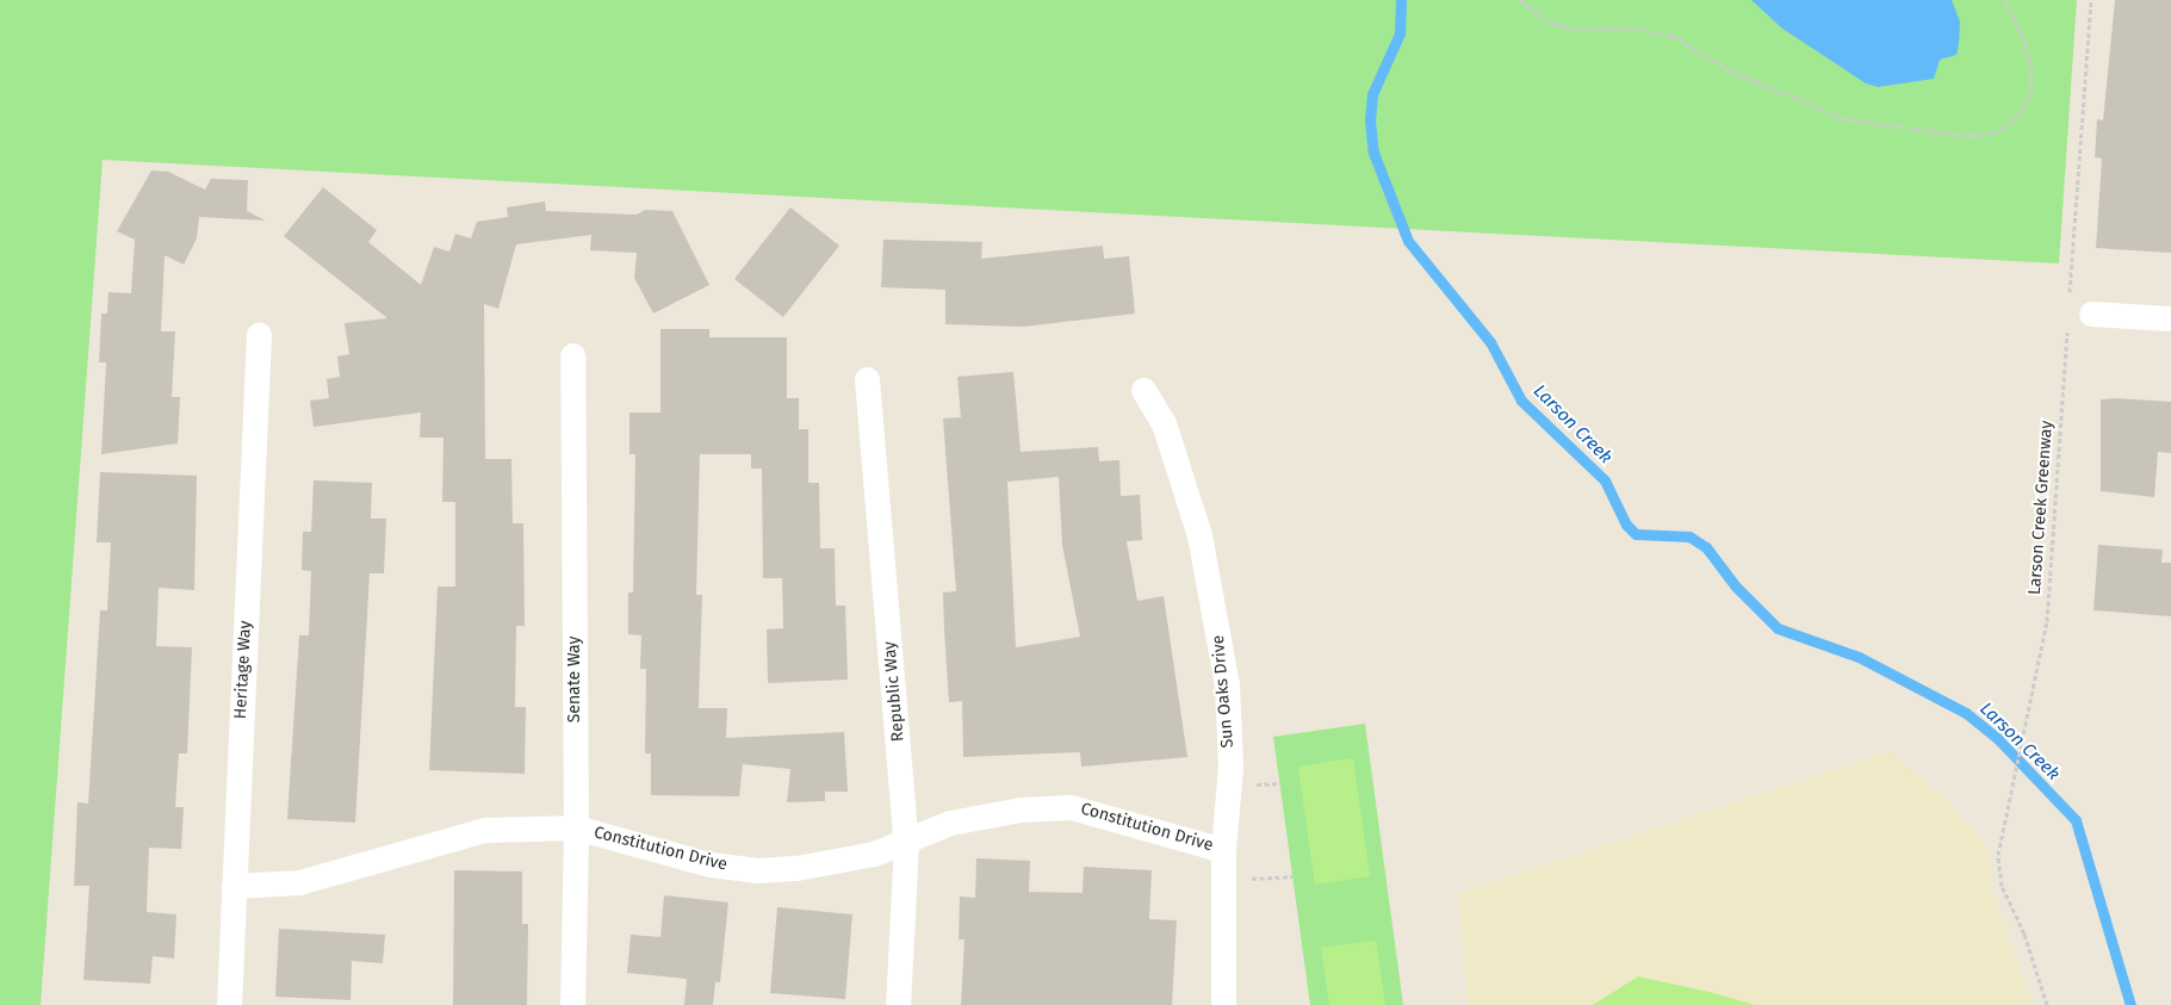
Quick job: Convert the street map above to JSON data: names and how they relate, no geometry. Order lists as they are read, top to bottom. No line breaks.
{"streets":{"street":["Heritage Way","Senate Way","Republic Way","Sun Oaks Drive","Constitution Drive"],"path":["Larson Creek Greenway"]},"crossings":[["Heritage Way","Constitution Drive"],["Senate Way","Constitution Drive"],["Republic Way","Constitution Drive"],["Sun Oaks Drive","Constitution Drive"]],"water":["Larson Creek"]}
